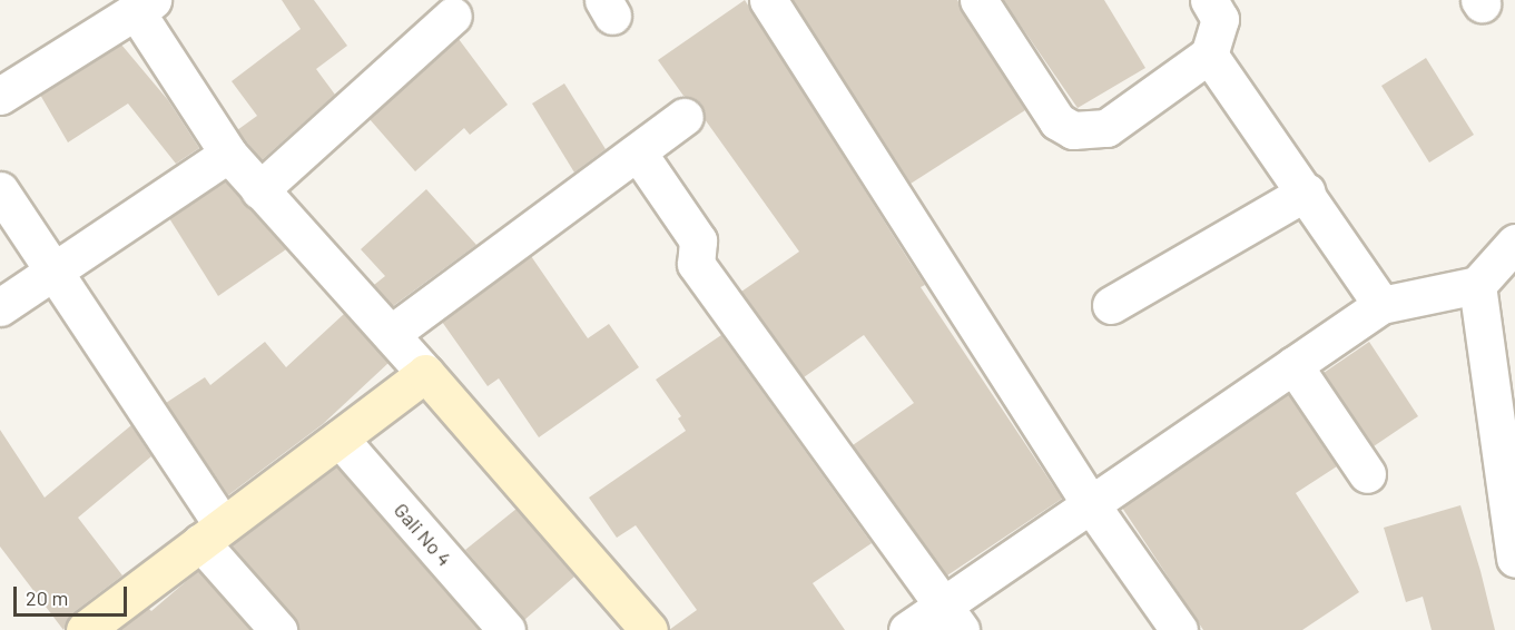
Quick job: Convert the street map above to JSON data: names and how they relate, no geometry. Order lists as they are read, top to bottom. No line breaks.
{"streets":{"street":["Gali No 4"]},"scale_bar":"20 m"}
